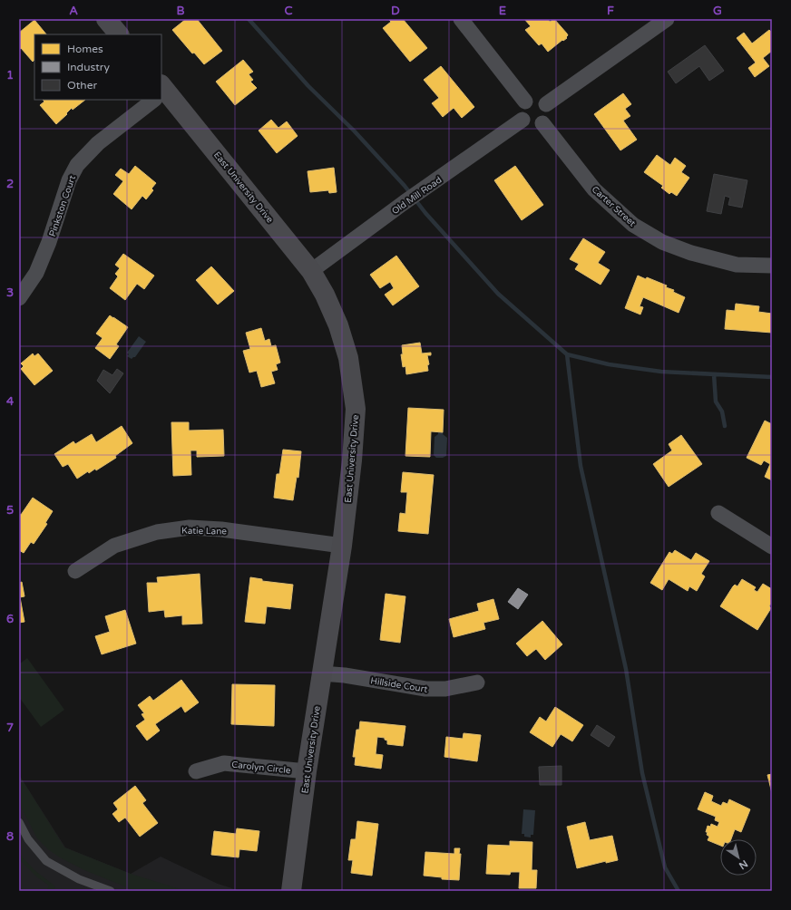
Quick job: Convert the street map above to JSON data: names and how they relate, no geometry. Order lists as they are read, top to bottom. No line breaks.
{"streets":{"main road":["East University Drive"],"street":["Old Mill Road","Pinkston Court","Carter Street","Katie Lane","Hillside Court","Carolyn Circle"]},"crossings":[["East University Drive","Old Mill Road"],["East University Drive","Katie Lane"],["East University Drive","Hillside Court"],["East University Drive","Carolyn Circle"],["Old Mill Road","Carter Street"]],"legend":["Homes","Industry","Other"],"north":"bottom right","grid":{"columns":["A","B","C","D","E","F","G"],"rows":["1","2","3","4","5","6","7","8"]}}
